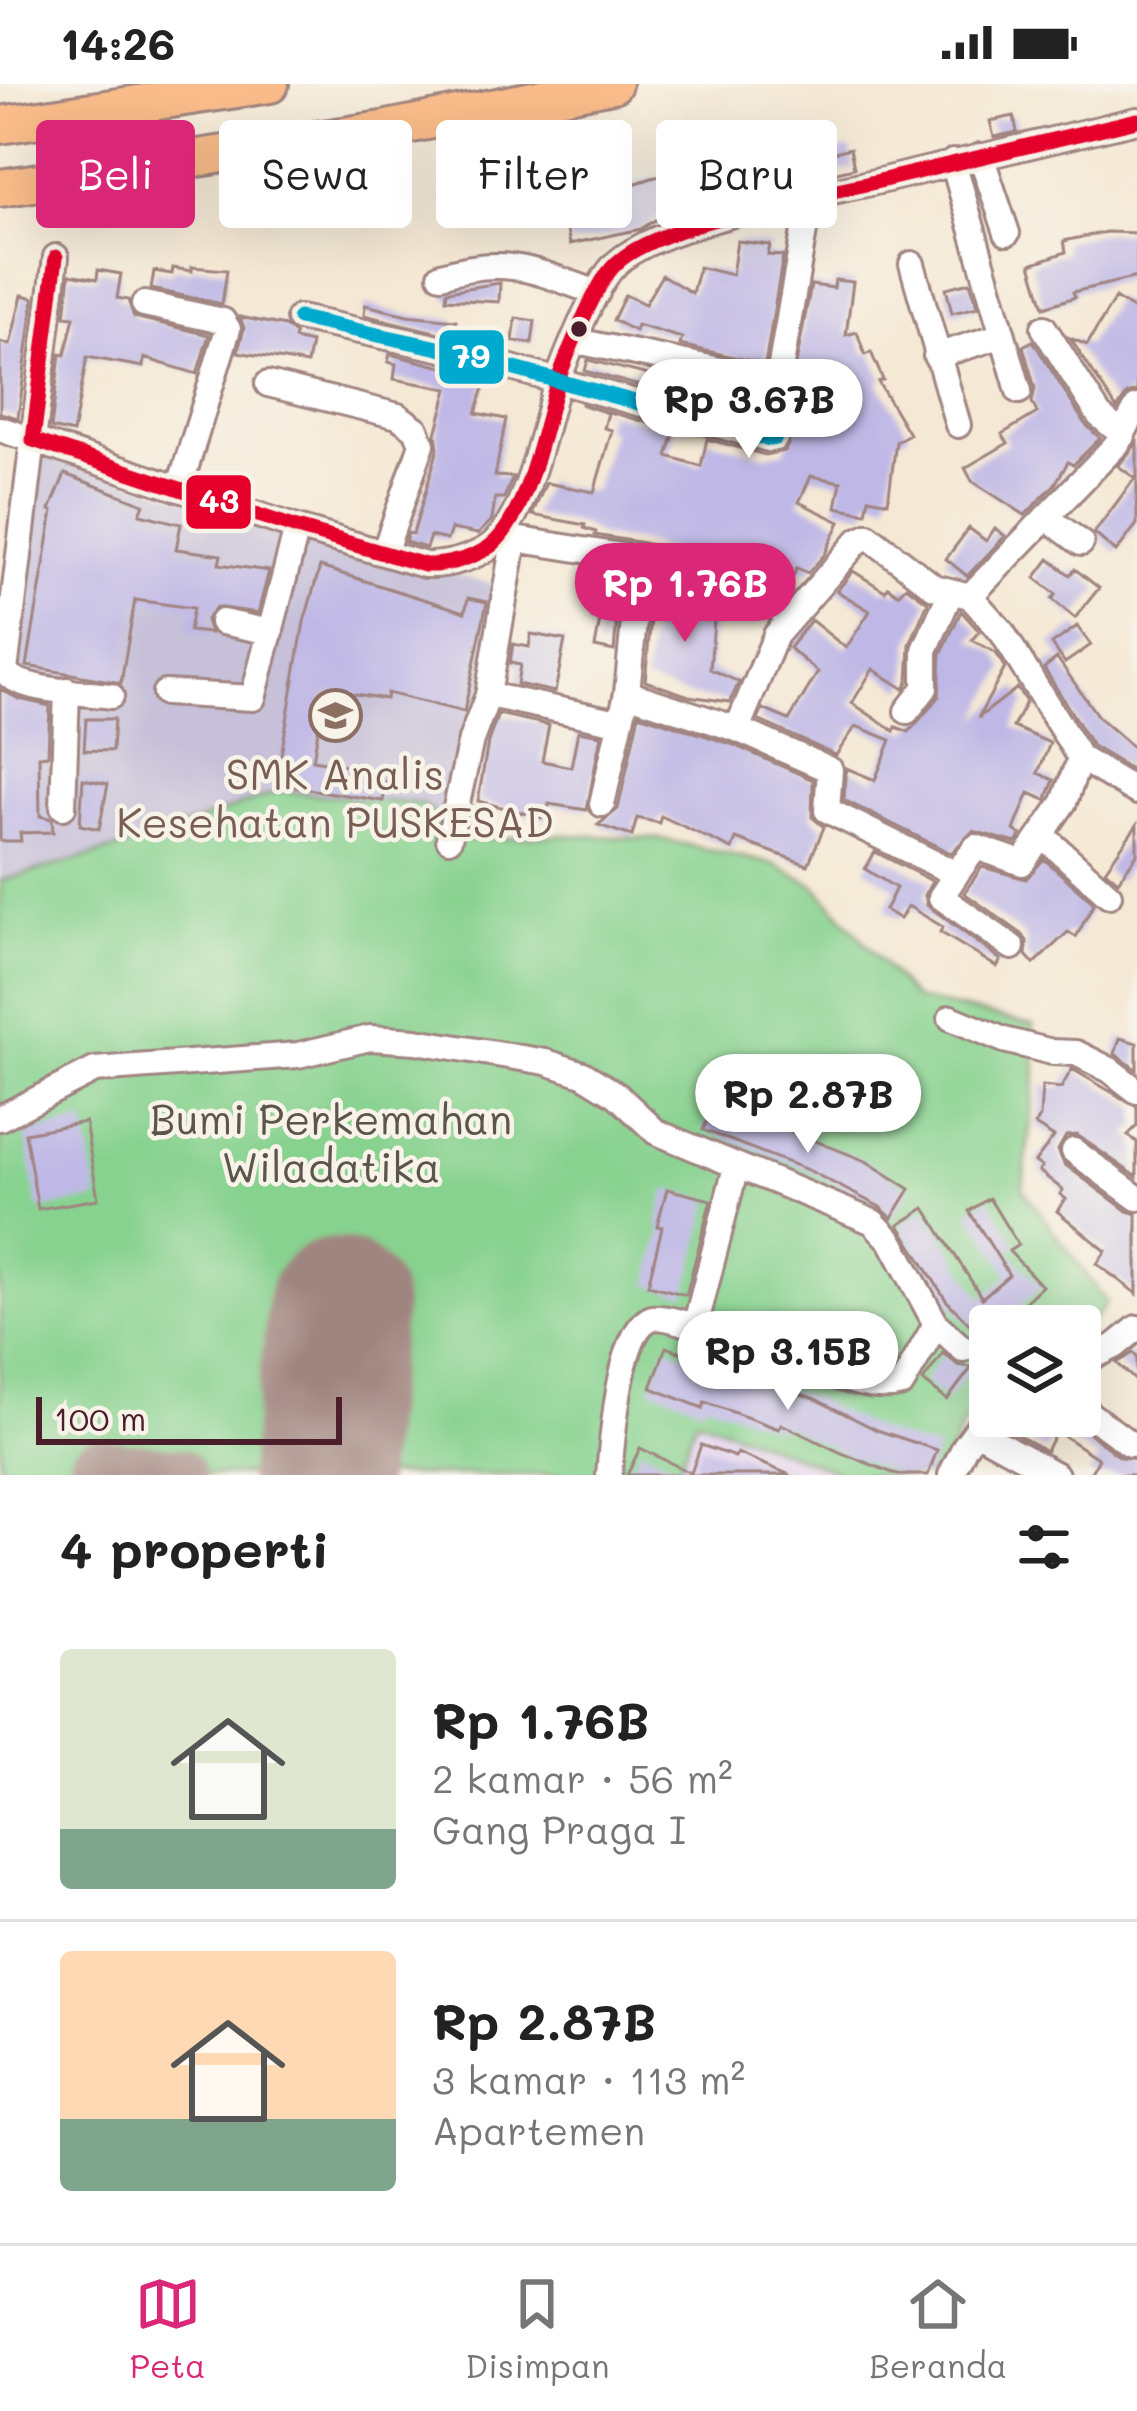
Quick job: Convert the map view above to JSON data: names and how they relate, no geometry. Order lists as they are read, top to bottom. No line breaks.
{"parks":["Bumi Perkemahan Wiladatika"],"places":{"school or university":["SMK Analis Kesehatan PUSKESAD"]},"lines":["transit line 43","transit line 79"],"scale_bar":"100 m","page":{"status":"14:26","chip":["Beli","Sewa","Filter","Baru"],"price":["Rp 3.67B","Rp 1.76B","Rp 2.87B","Rp 3.15B"],"scale":"100 m","heading":"4 properti","list":[{"name":"Rp 1.76B","note":"2 kamar · 56 m² · Gang Praga I"},{"name":"Rp 2.87B","note":"3 kamar · 113 m² · Apartemen"}],"tabs":["Peta","Disimpan","Beranda"]}}
